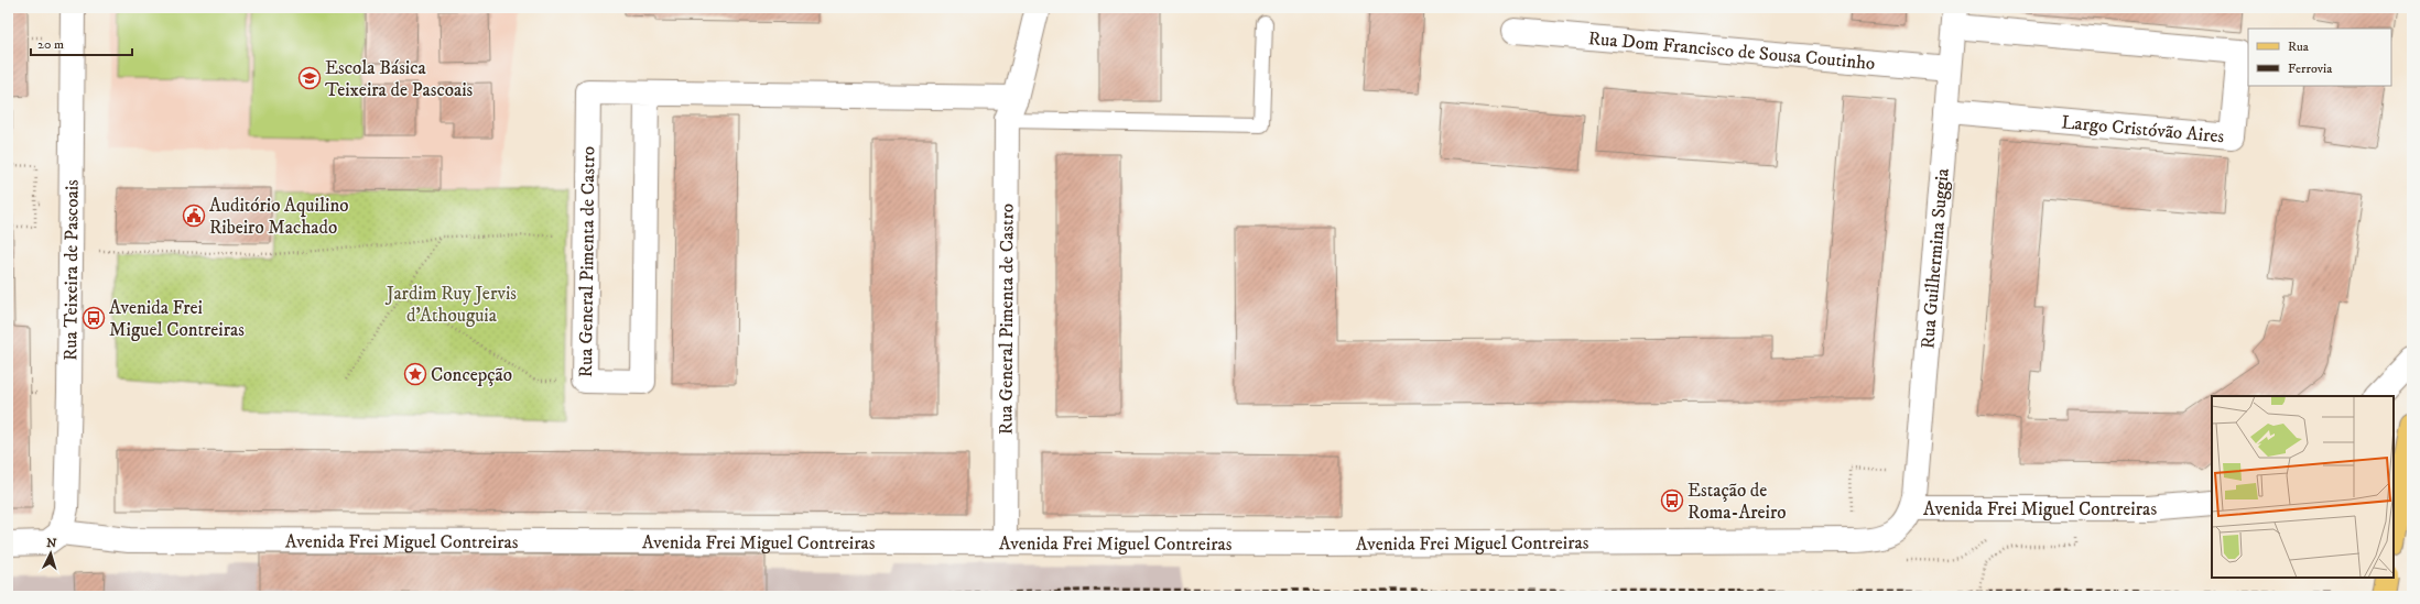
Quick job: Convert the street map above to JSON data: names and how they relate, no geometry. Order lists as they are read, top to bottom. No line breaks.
{"streets":{"street":["Rua Dom Francisco de Sousa Coutinho","Largo Cristóvão Aires","Rua Guilhermina Suggia","Rua General Pimenta de Castro","Rua Teixeira de Pascoais","Avenida Frei Miguel Contreiras"]},"crossings":[["Rua Dom Francisco de Sousa Coutinho","Rua Guilhermina Suggia"],["Largo Cristóvão Aires","Rua Guilhermina Suggia"],["Rua Guilhermina Suggia","Avenida Frei Miguel Contreiras"],["Rua General Pimenta de Castro","Avenida Frei Miguel Contreiras"],["Rua Teixeira de Pascoais","Avenida Frei Miguel Contreiras"]],"parks":["Jardim Ruy Jervis d'Athouguia"],"places":{"school or university":["Escola Básica Teixeira de Pascoais"],"public building":["Auditório Aquilino Ribeiro Machado"],"bus stop":["Avenida Frei Miguel Contreiras","Estação de Roma-Areiro"],"place":["Concepção"]},"legend":["Rua","Ferrovia"],"scale_bar":"20 m","north":"top"}
